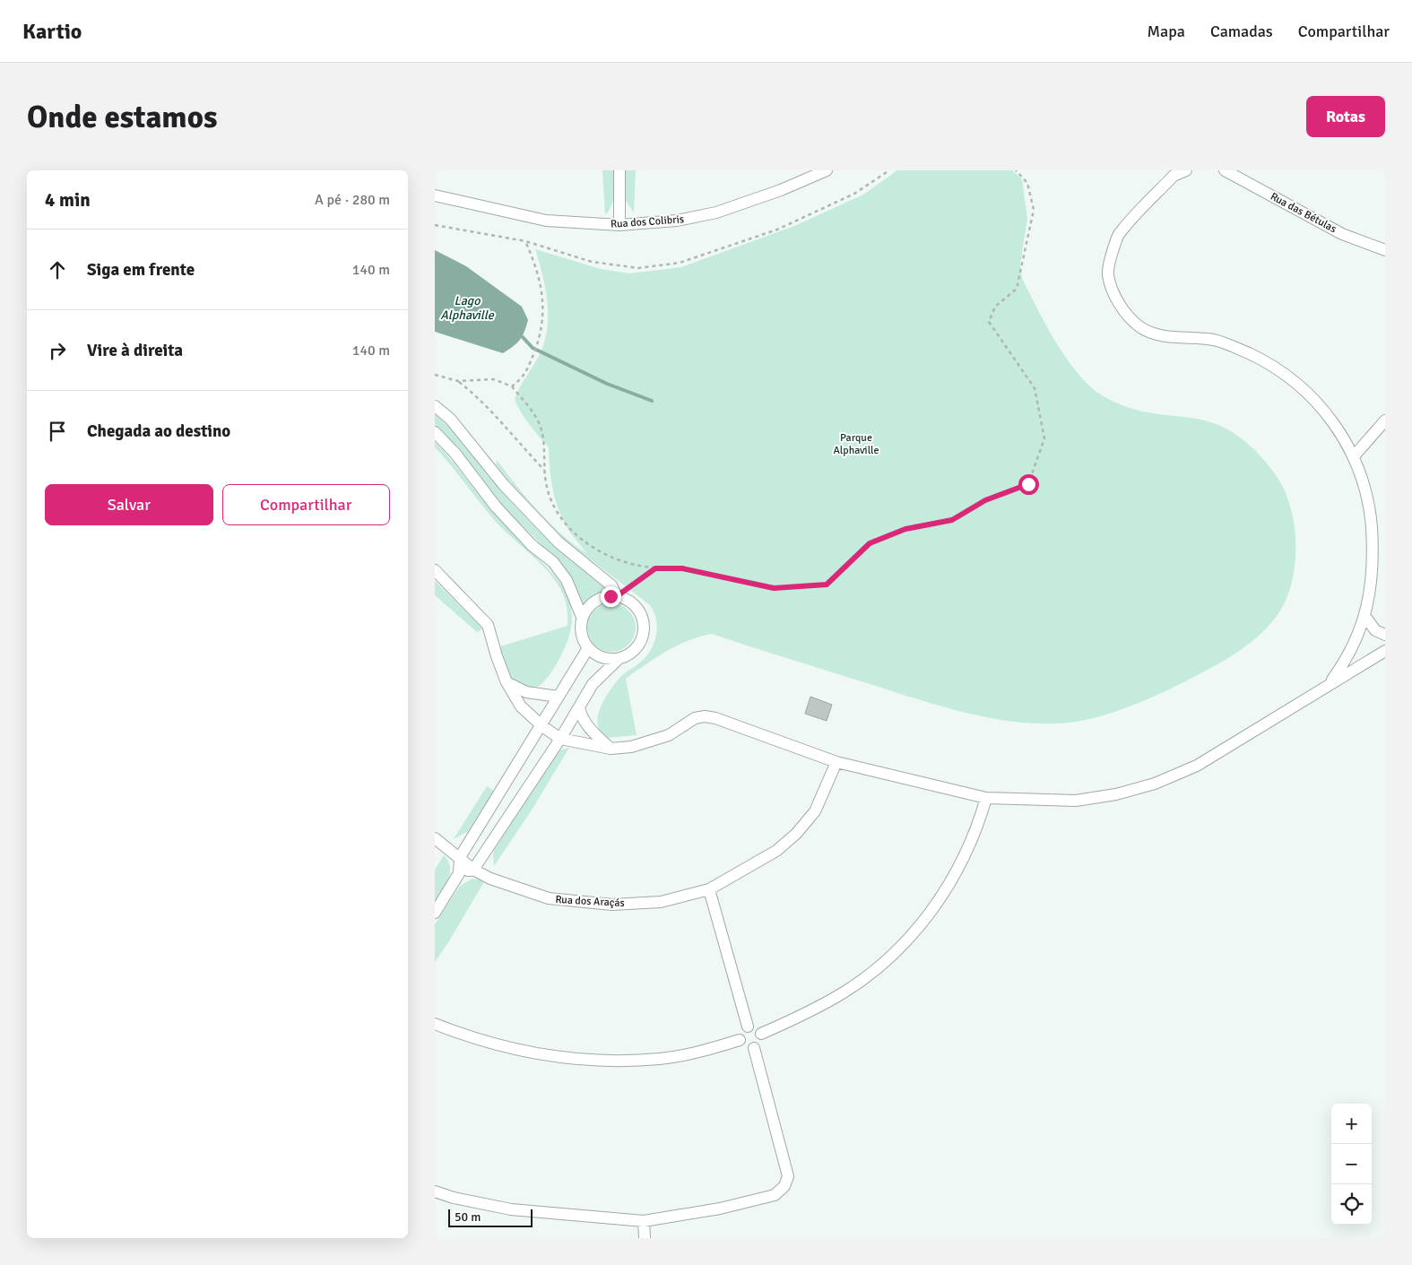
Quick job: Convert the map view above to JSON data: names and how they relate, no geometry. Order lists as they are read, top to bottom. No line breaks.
{"streets":{"street":["Rua das Bétulas","Rua dos Colibris","Rua dos Araçás"]},"water":["Lago Alphaville"],"parks":["Parque Alphaville"],"scale_bar":"50 m","page":{"header":"Kartio","nav":["Mapa","Camadas","Compartilhar"],"buttons":["Rotas",["Salvar","Compartilhar"]],"title":"Onde estamos","heading":["4 min","A pé · 280 m"],"list":[["Siga em frente","140 m"],["Vire à direita","140 m"],"Chegada ao destino"],"map_buttons":["+","−"],"scale":"50 m"}}
